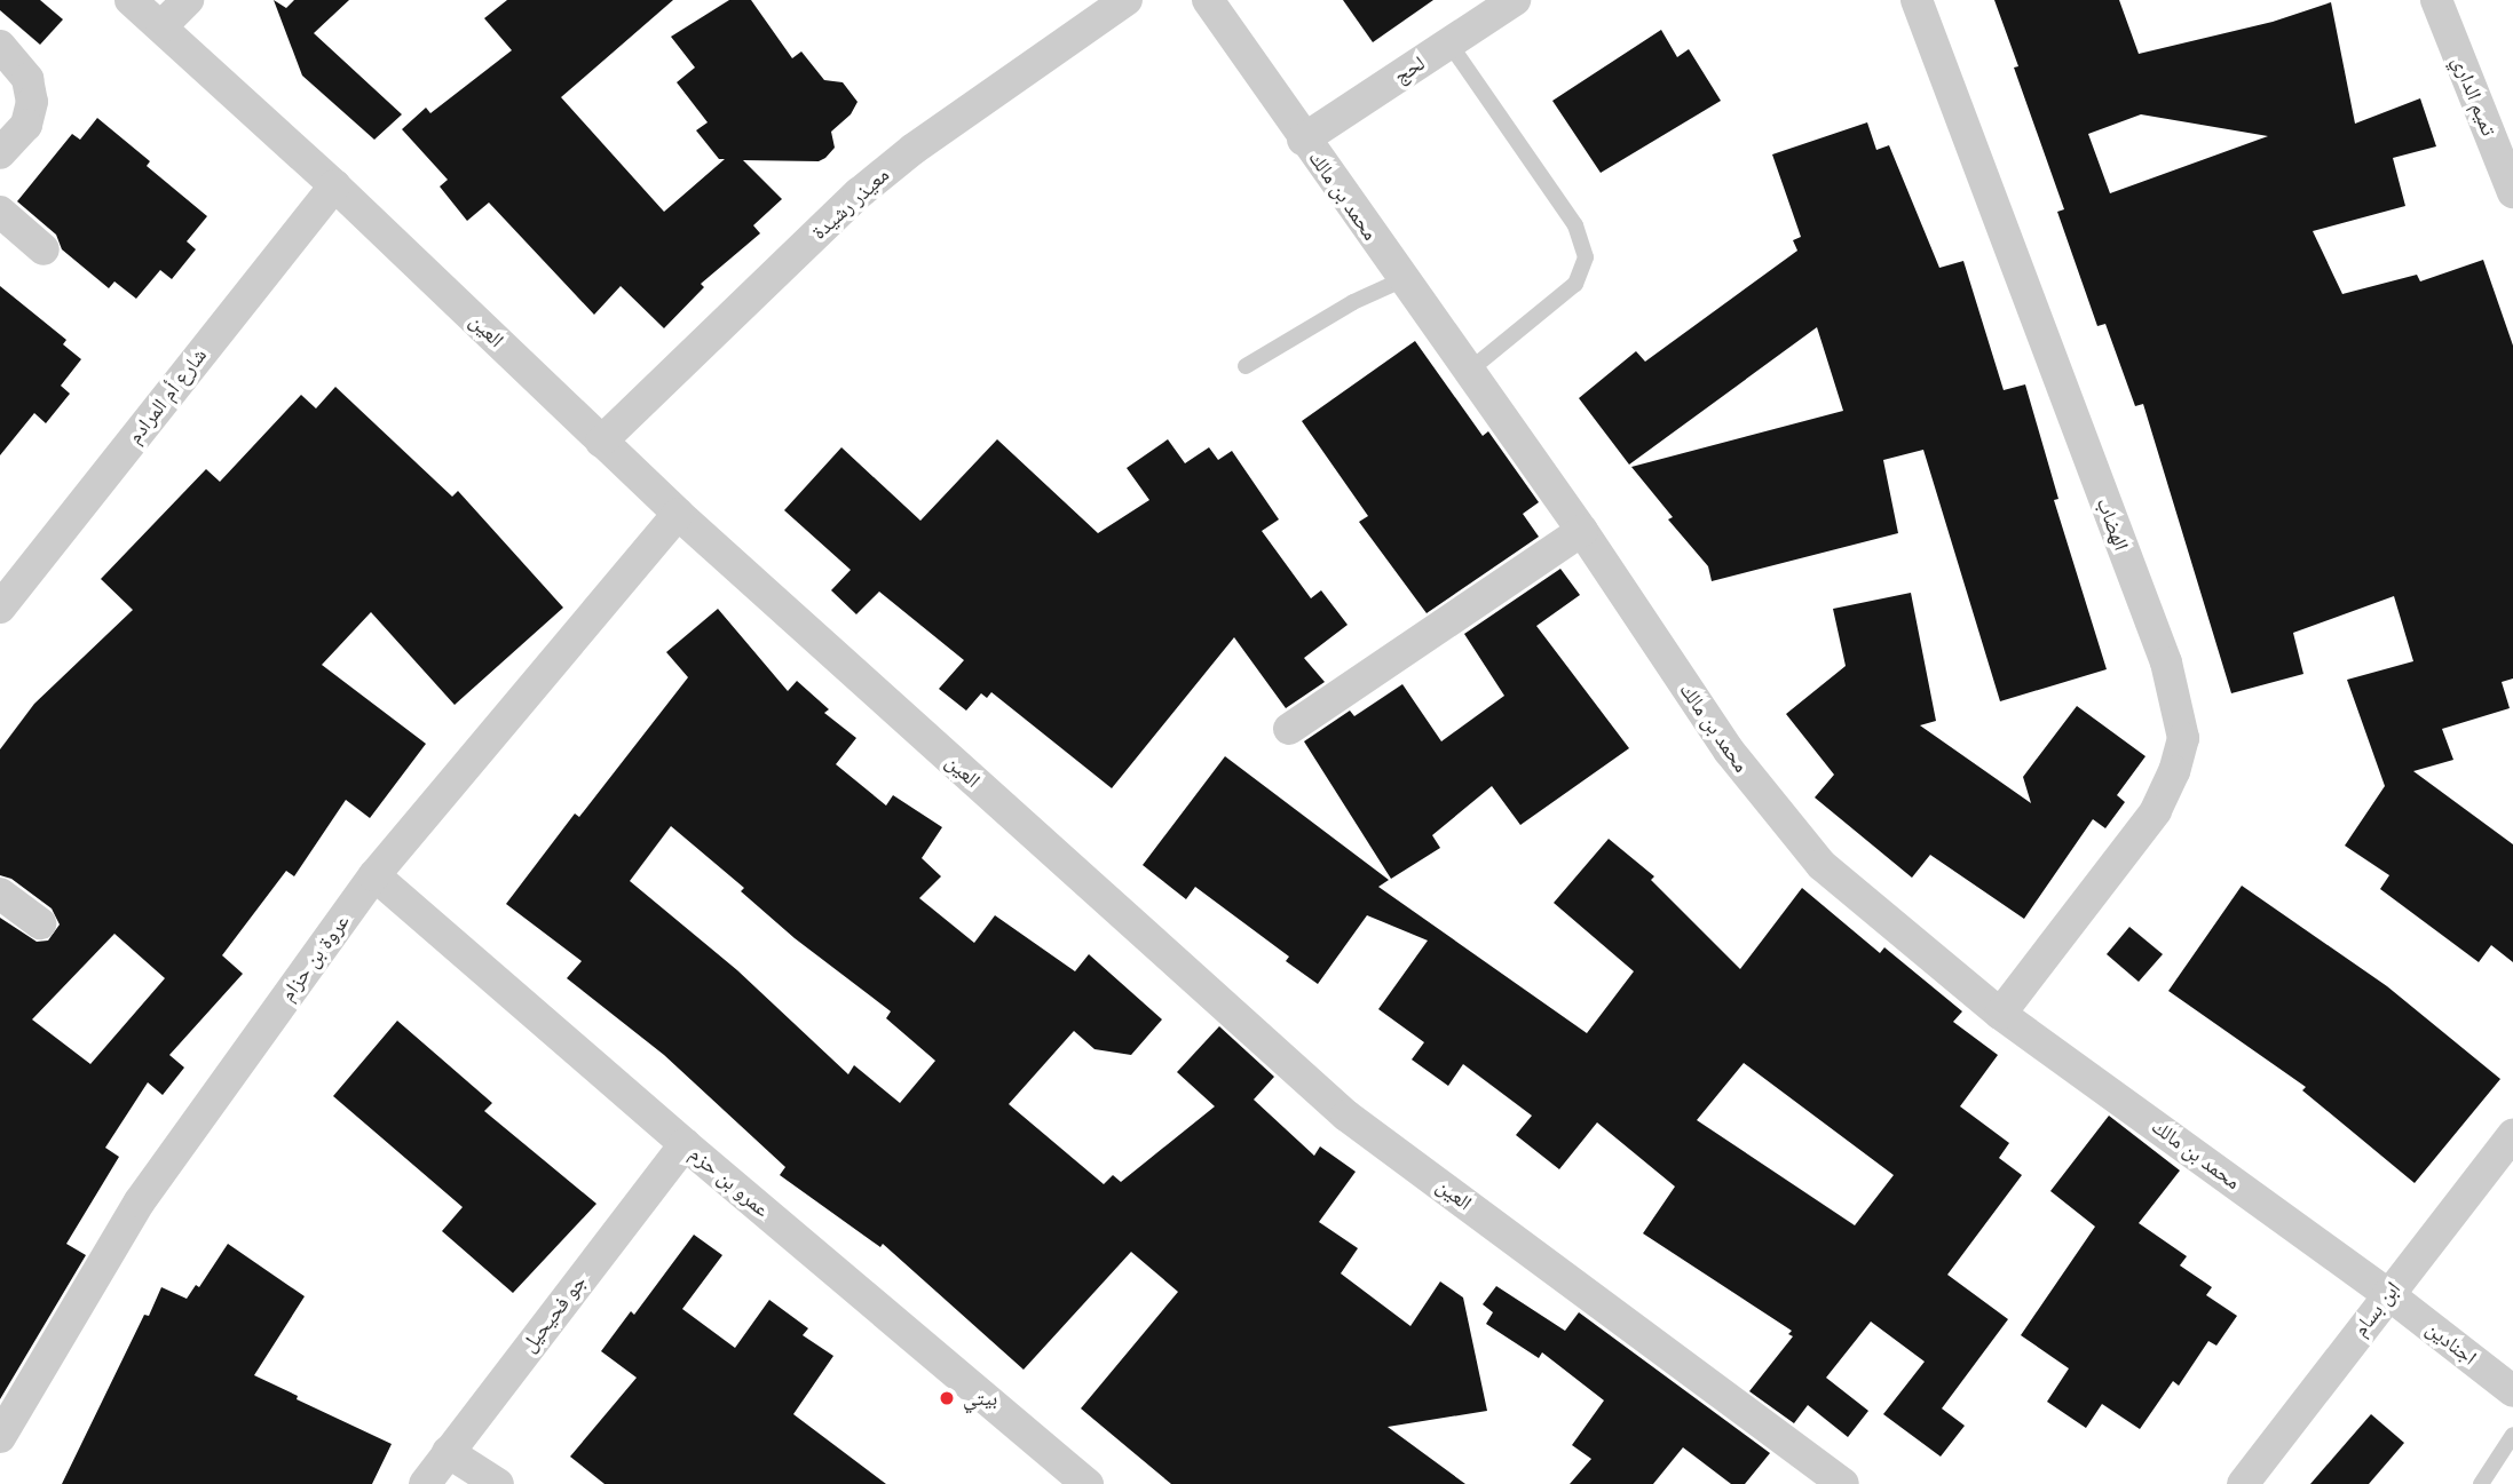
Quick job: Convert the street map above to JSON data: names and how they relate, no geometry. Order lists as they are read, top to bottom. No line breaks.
{"streets":{"street":["لحج","تميم الداري","محمد بن مالك","معيذر رشيدة","العين","شارع أم المرادم","الهضاب","عروة بن حزام","عمرو بن حزم","ابن بسام","جو فحيحيل","اجنادين"]},"crossings":[["لحج","محمد بن مالك"],["محمد بن مالك","الهضاب"],["محمد بن مالك","ابن بسام"],["محمد بن مالك","اجنادين"],["معيذر رشيدة","العين"],["العين","شارع أم المرادم"],["العين","عروة بن حزام"],["عروة بن حزام","عمرو بن حزم"],["عمرو بن حزم","جو فحيحيل"],["ابن بسام","اجنادين"]],"places":["بيتي"]}
